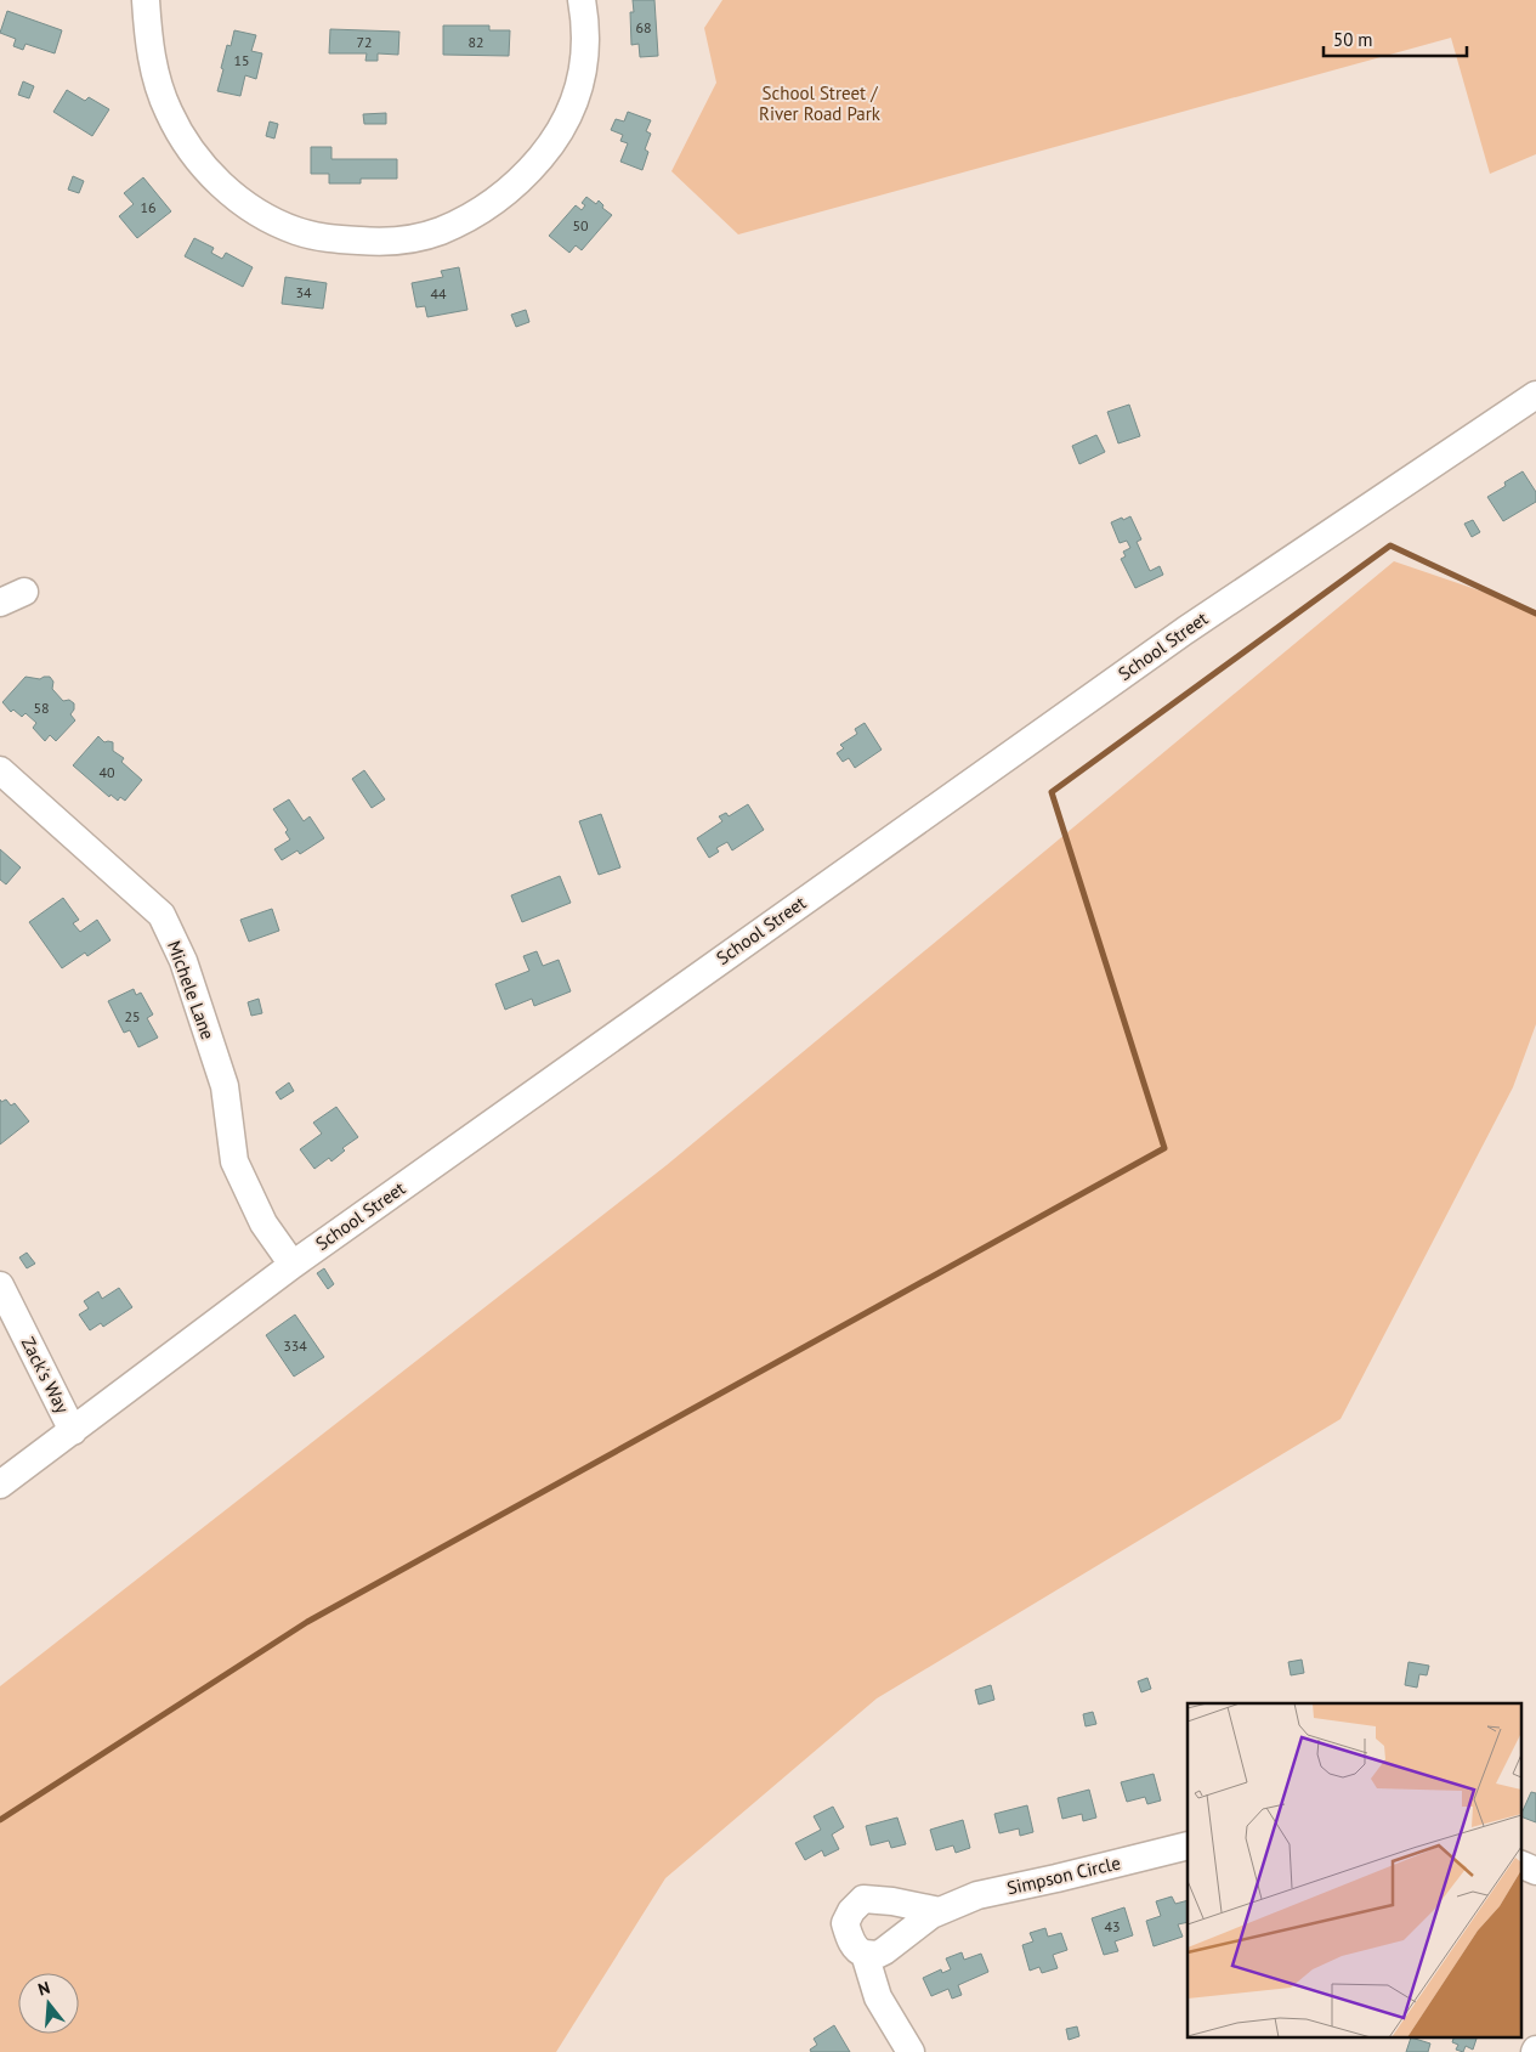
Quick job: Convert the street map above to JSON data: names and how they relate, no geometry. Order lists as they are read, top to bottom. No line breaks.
{"streets":{"street":["School Street","Michele Lane","Zack's Way","Simpson Circle"]},"crossings":[["School Street","Michele Lane"],["School Street","Zack's Way"]],"parks":["School Street / River Road Park"],"house_numbers":["68","72","82","15","16","50","34","44","58","40","25","334","43"],"scale_bar":"50 m","north":"top"}
